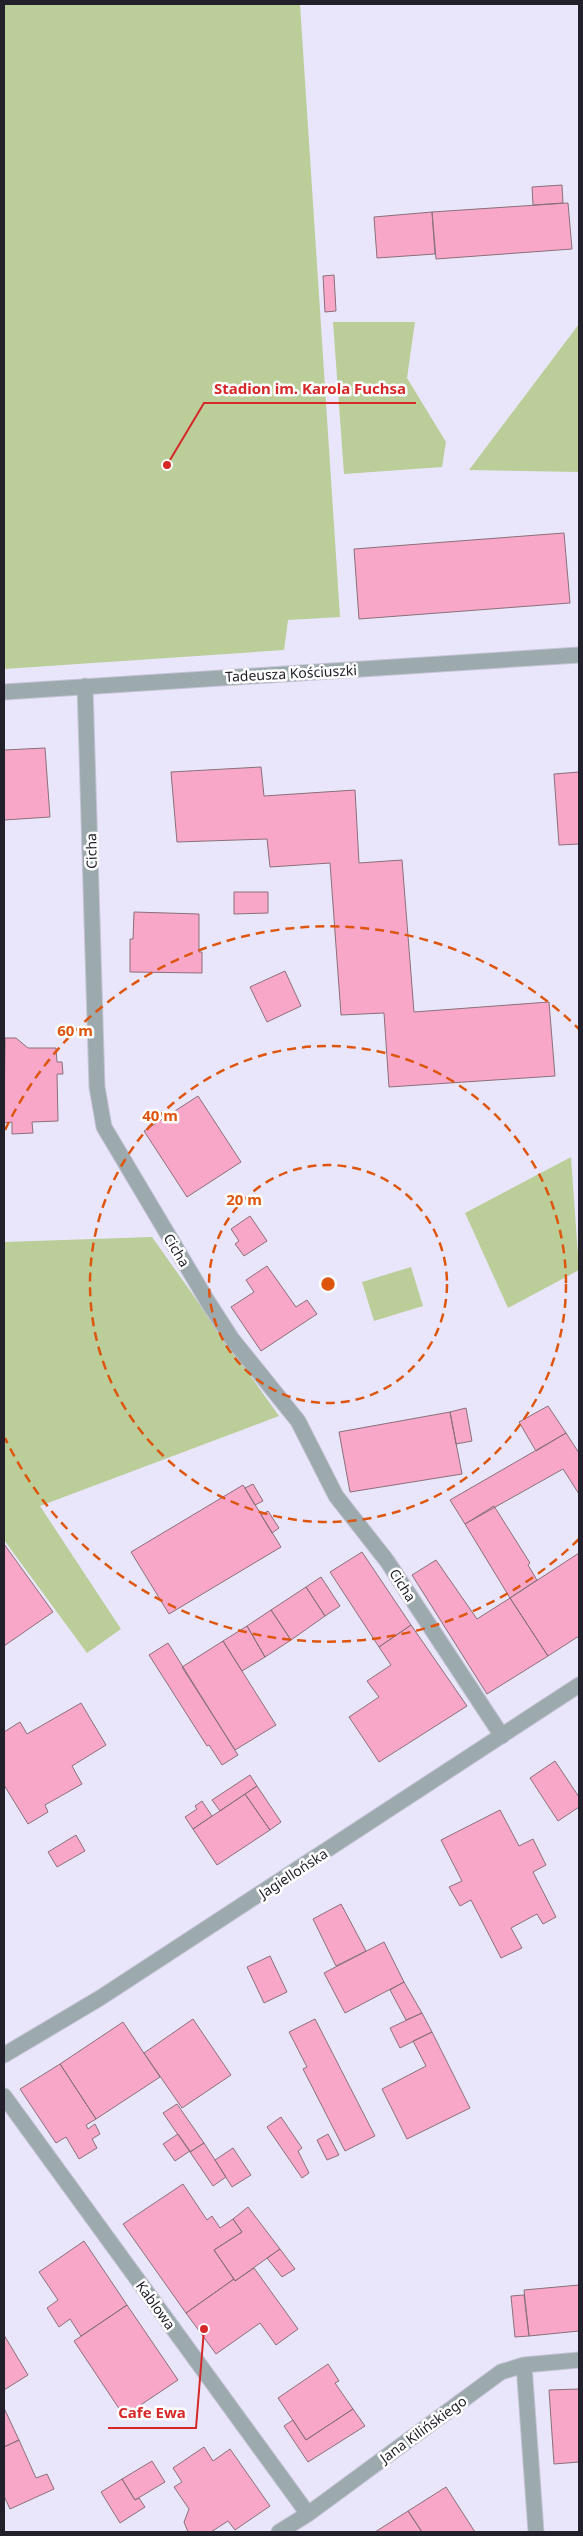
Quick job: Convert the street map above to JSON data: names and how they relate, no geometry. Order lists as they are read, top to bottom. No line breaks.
{"streets":{"street":["Tadeusza Kościuszki","Cicha","Jagiellońska","Kablowa","Jana Kilińskiego"]},"crossings":[["Tadeusza Kościuszki","Cicha"],["Cicha","Jagiellońska"],["Kablowa","Jana Kilińskiego"]],"places":["Stadion im. Karola Fuchsa","Cafe Ewa"],"rings":["60 m","40 m","20 m"]}
